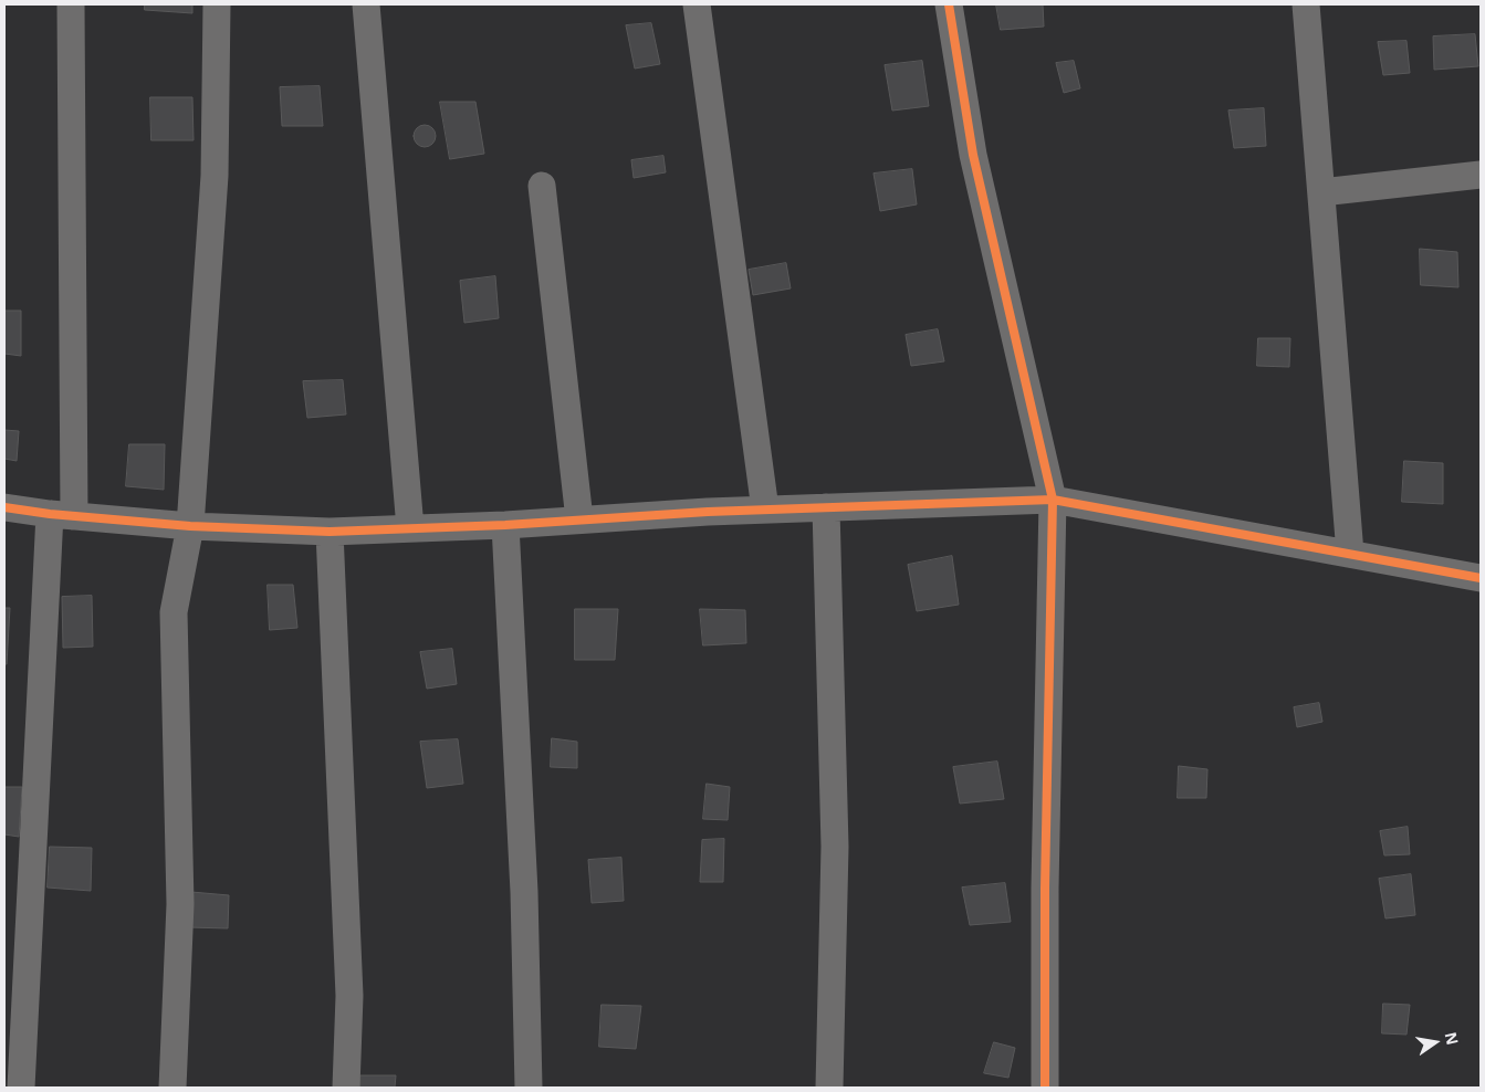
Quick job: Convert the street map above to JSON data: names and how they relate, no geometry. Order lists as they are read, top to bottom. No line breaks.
{"north":"right"}
